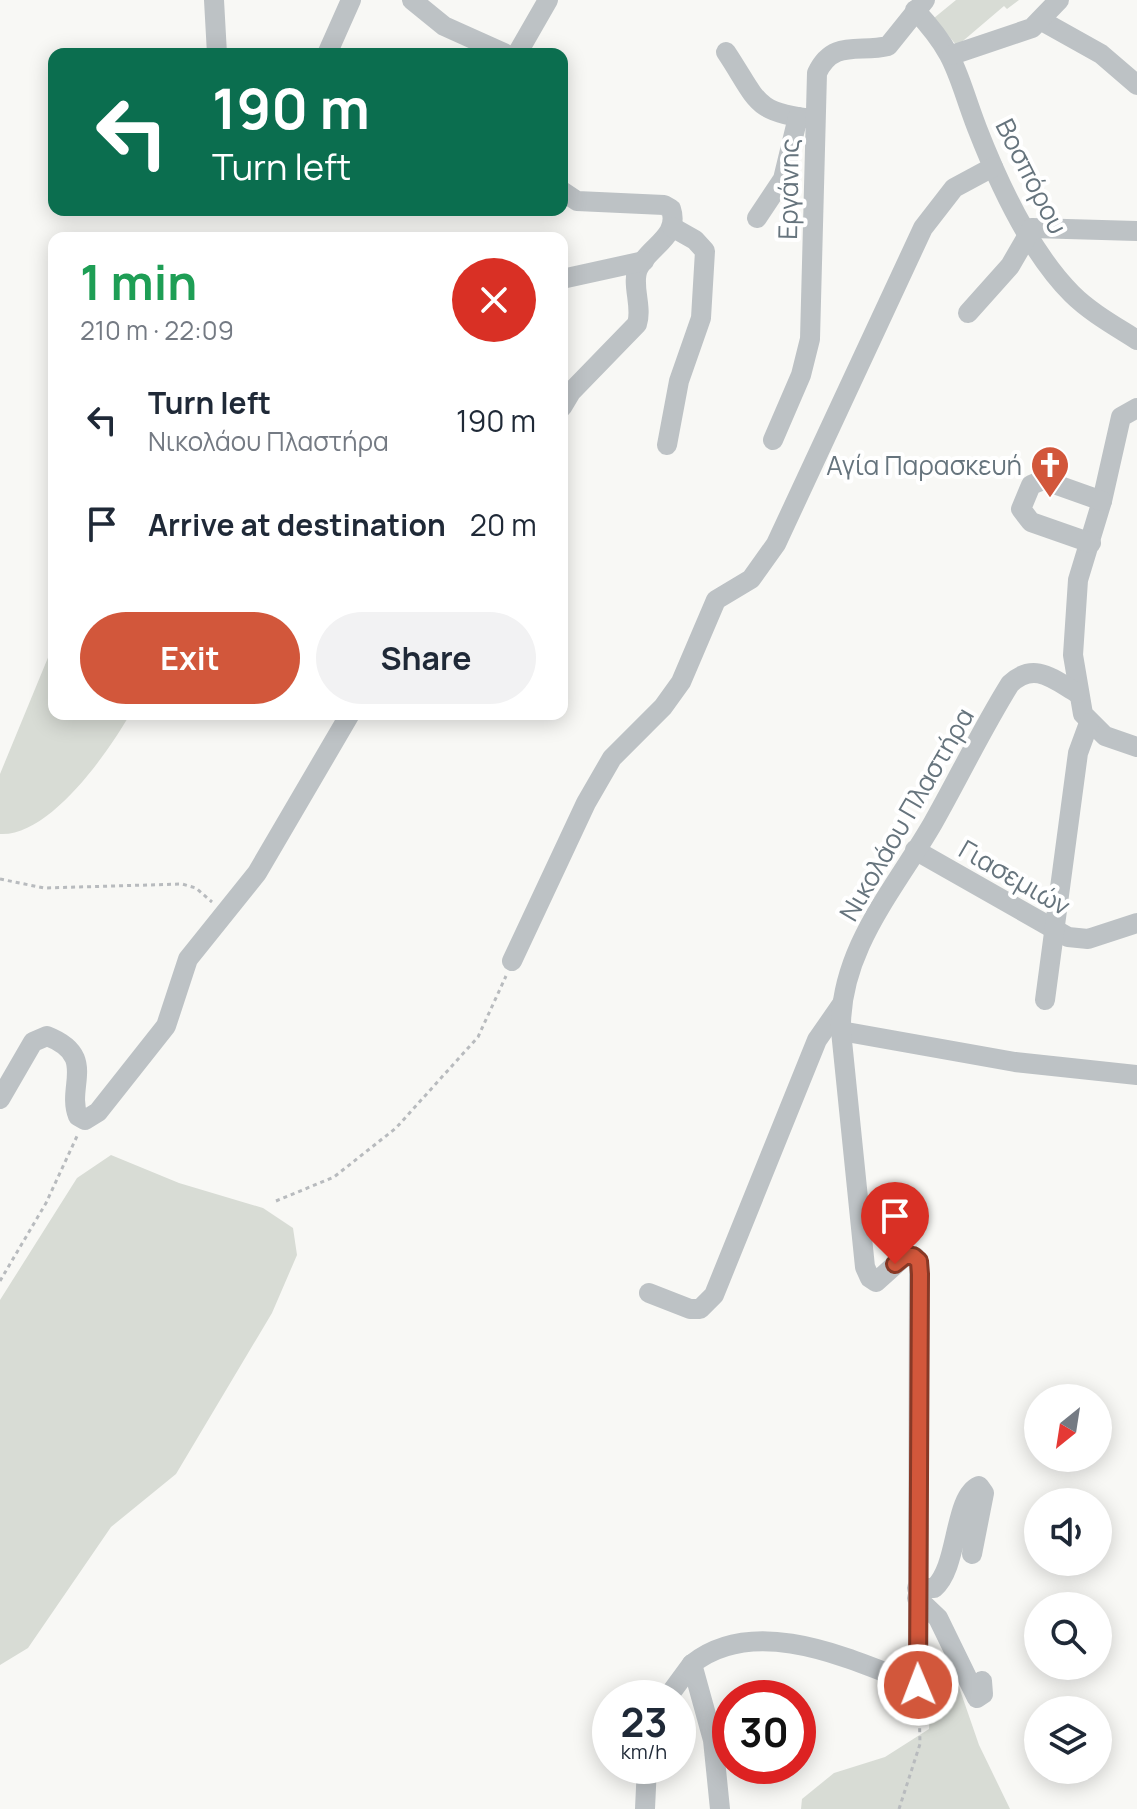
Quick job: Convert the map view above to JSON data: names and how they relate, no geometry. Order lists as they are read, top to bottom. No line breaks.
{"streets":{"street":["Βοσπόρου","Εργάνης","Νικολάου Πλαστήρα","Γιασεμιών"]},"crossings":[["Βοσπόρου","Εργάνης"],["Νικολάου Πλαστήρα","Γιασεμιών"]],"places":{"church":["Αγία Παρασκευή"]},"north":"bottom left","page":{"turn":["190 m","Turn left"],"heading":["1 min","210 m · 22:09"],"list":[{"name":"Turn left","note":"Νικολάου Πλαστήρα","value":"190 m"},{"name":"Arrive at destination","value":"20 m"}],"buttons":["Exit","Share"],"speed":"23 km/h","limit":"30"}}
